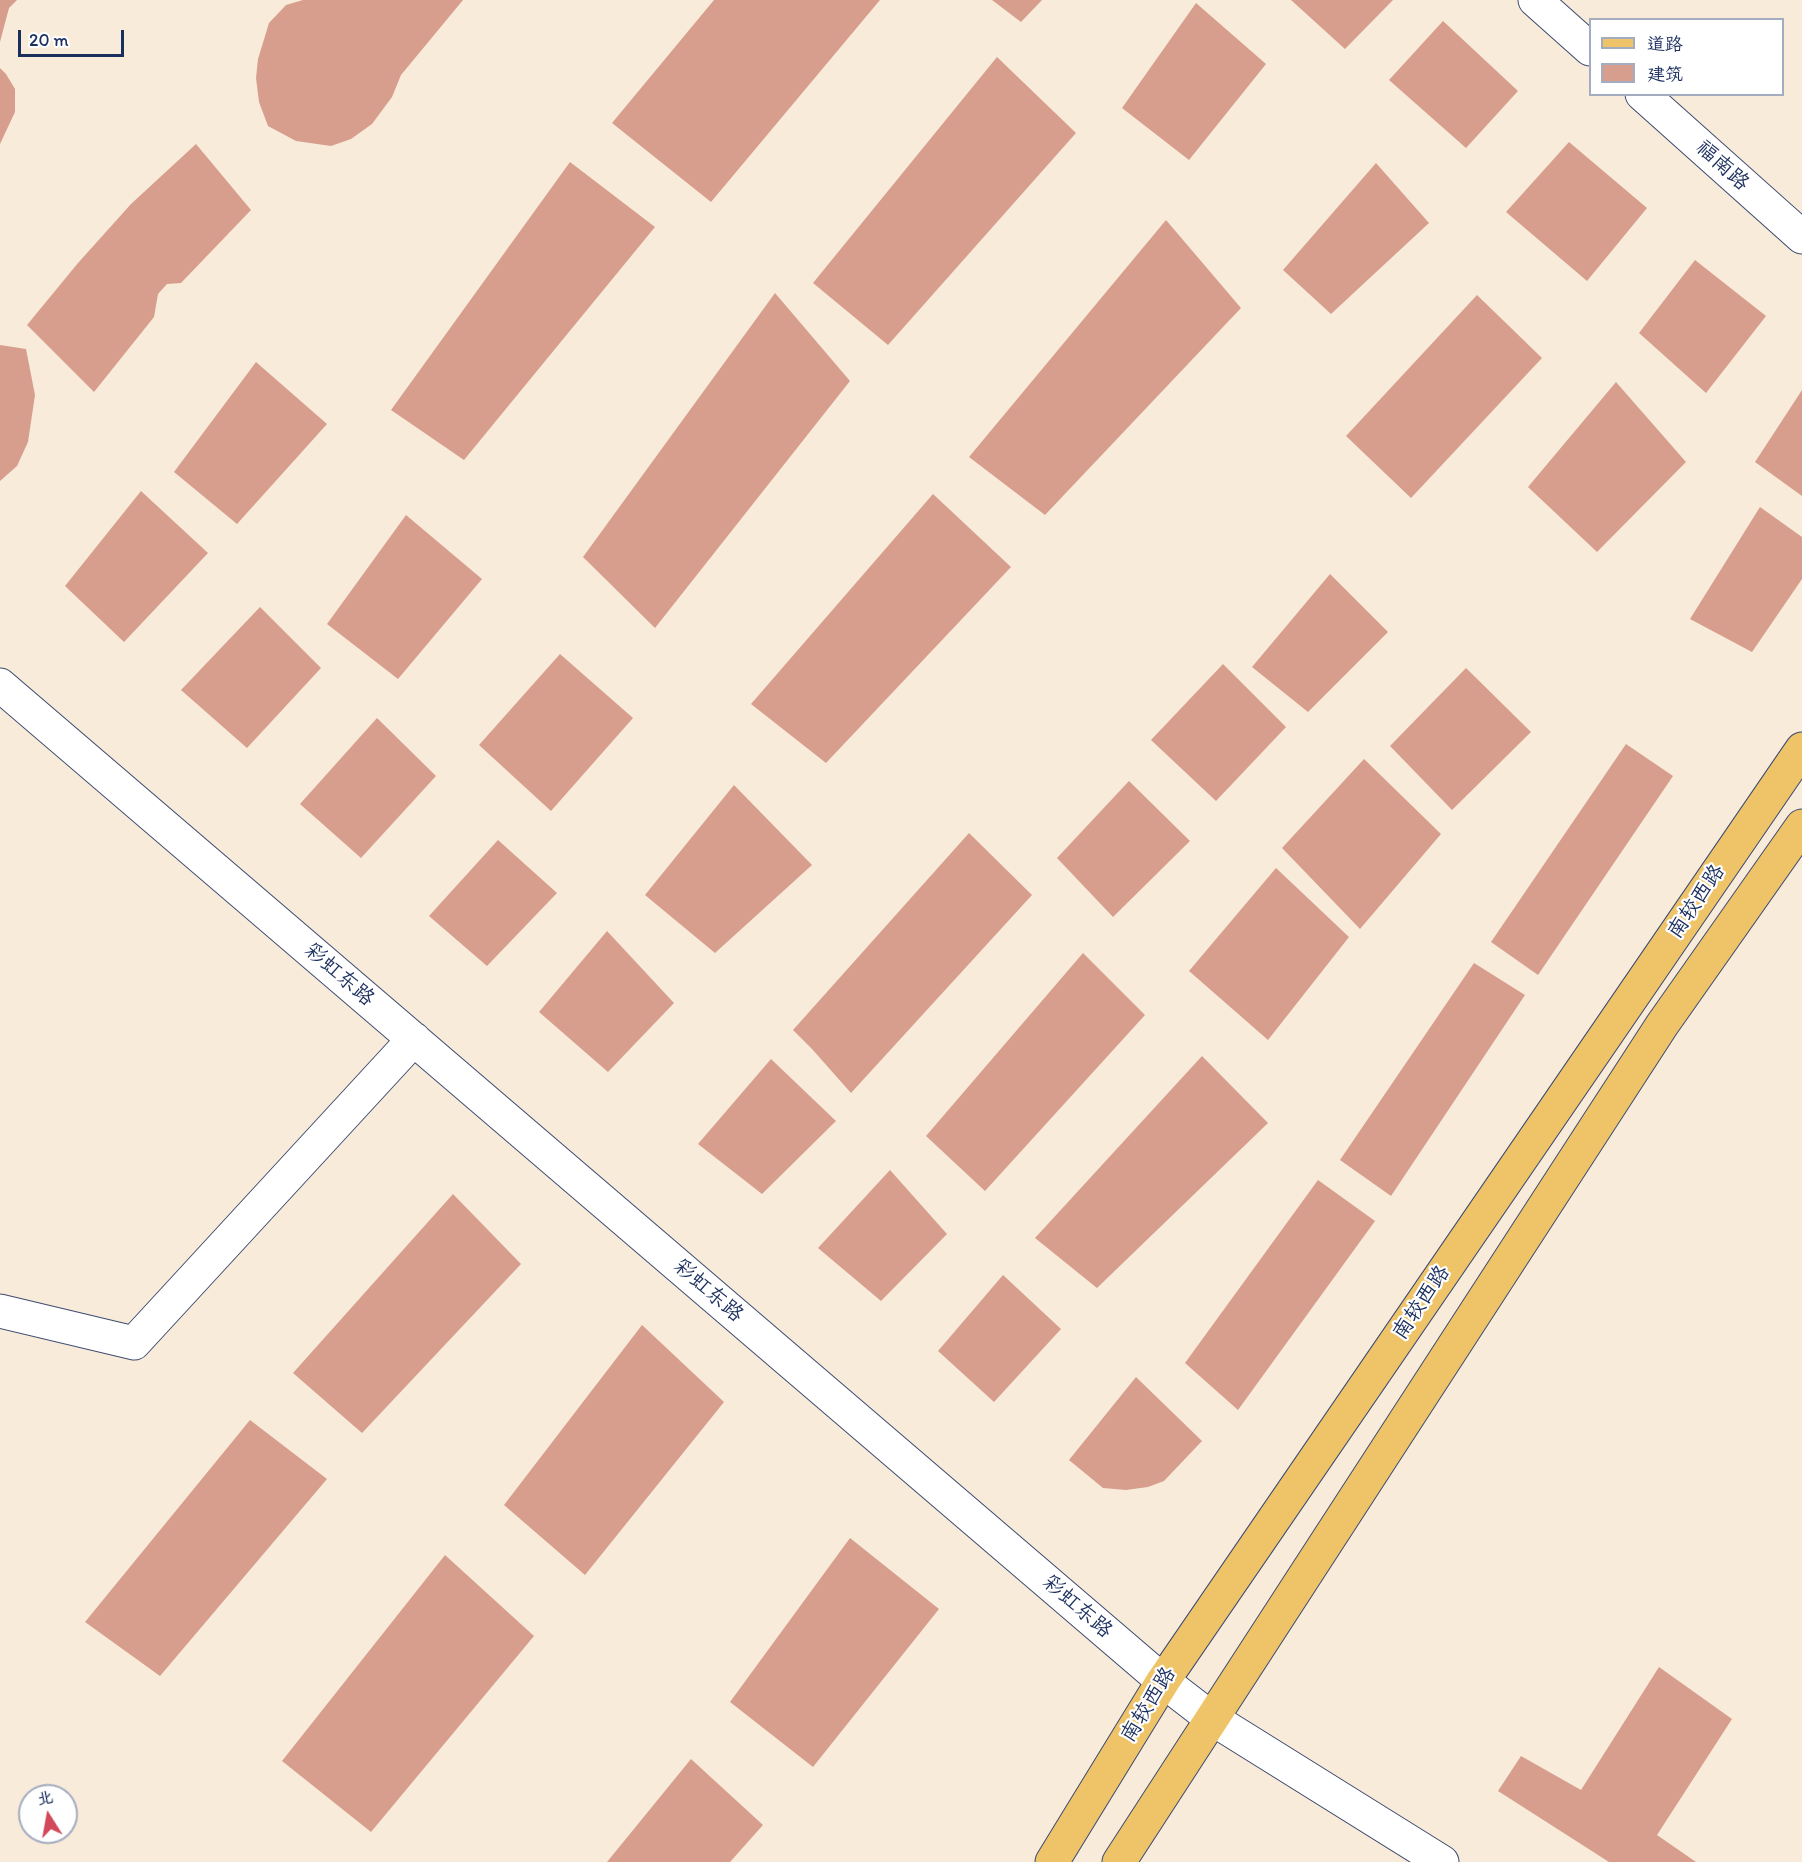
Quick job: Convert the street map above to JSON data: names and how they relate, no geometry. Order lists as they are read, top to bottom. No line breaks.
{"streets":{"main road":["南较西路"],"street":["福南路","彩虹东路"]},"crossings":[["南较西路","彩虹东路"]],"legend":["道路","建筑"],"scale_bar":"20 m","north":"top"}
